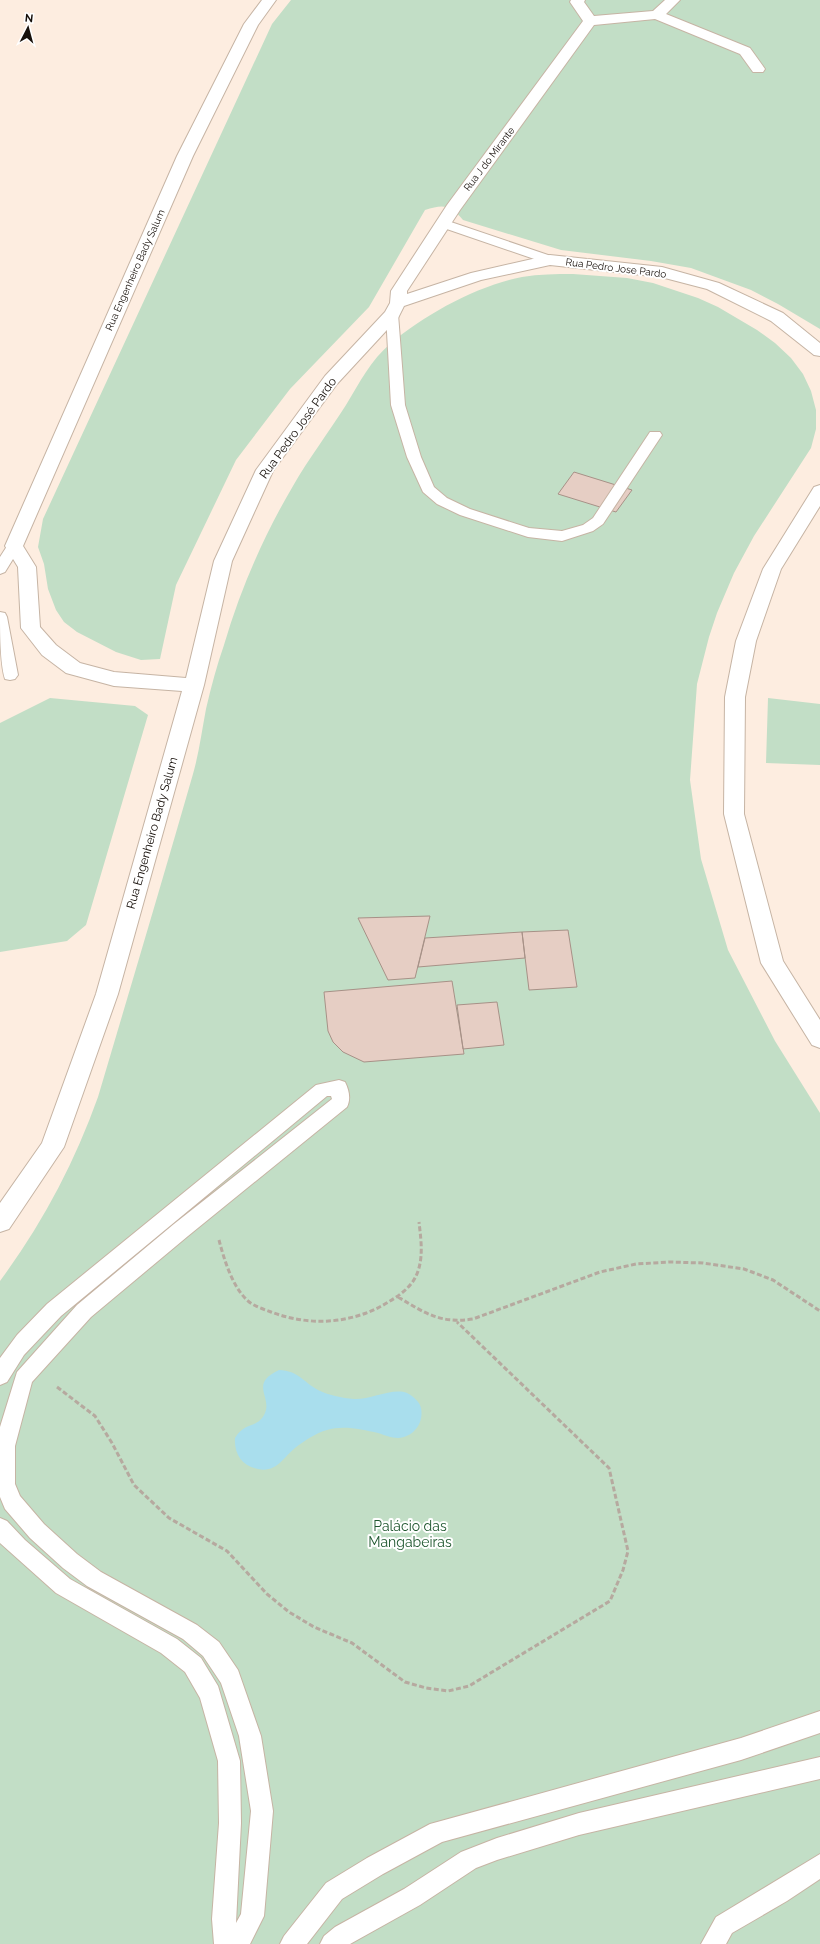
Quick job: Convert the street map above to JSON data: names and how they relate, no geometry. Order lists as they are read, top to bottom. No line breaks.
{"streets":{"street":["Rua J do Mirante","Rua Pedro Jose Pardo","Rua Engenheiro Bady Salum","Rua Pedro José Pardo"]},"crossings":[["Rua J do Mirante","Rua Pedro Jose Pardo"],["Rua J do Mirante","Rua Pedro José Pardo"],["Rua Pedro Jose Pardo","Rua Pedro José Pardo"],["Rua Engenheiro Bady Salum","Rua Pedro José Pardo"]],"parks":["Palácio das Mangabeiras"],"north":"top"}
